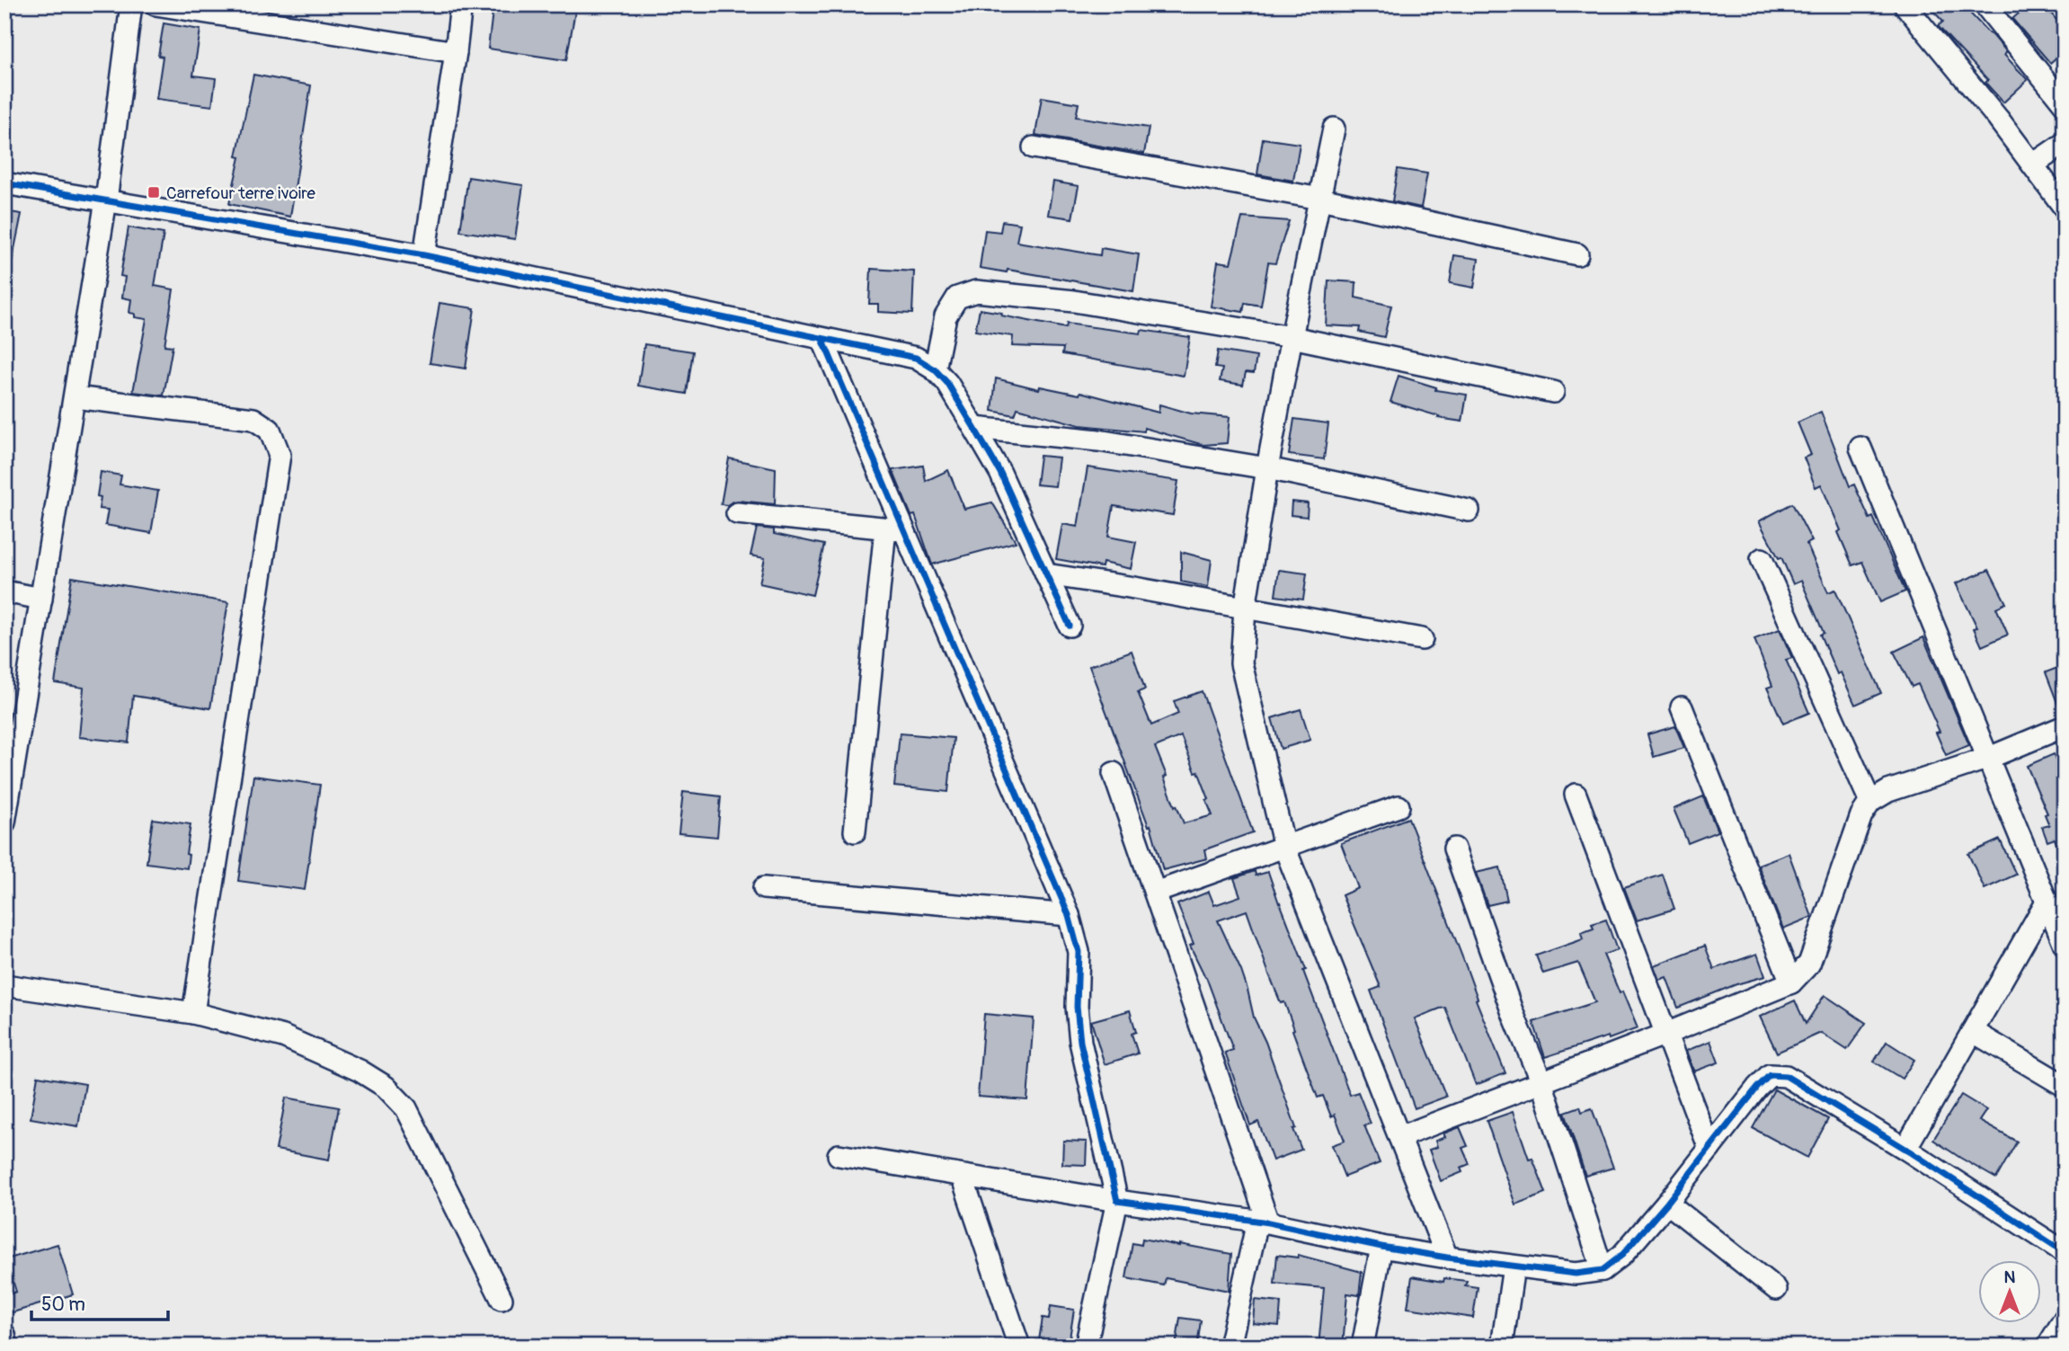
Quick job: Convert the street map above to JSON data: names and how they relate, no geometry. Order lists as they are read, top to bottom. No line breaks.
{"places":{"transit":["Carrefour terre ivoire"]},"scale_bar":"50 m","north":"top"}
